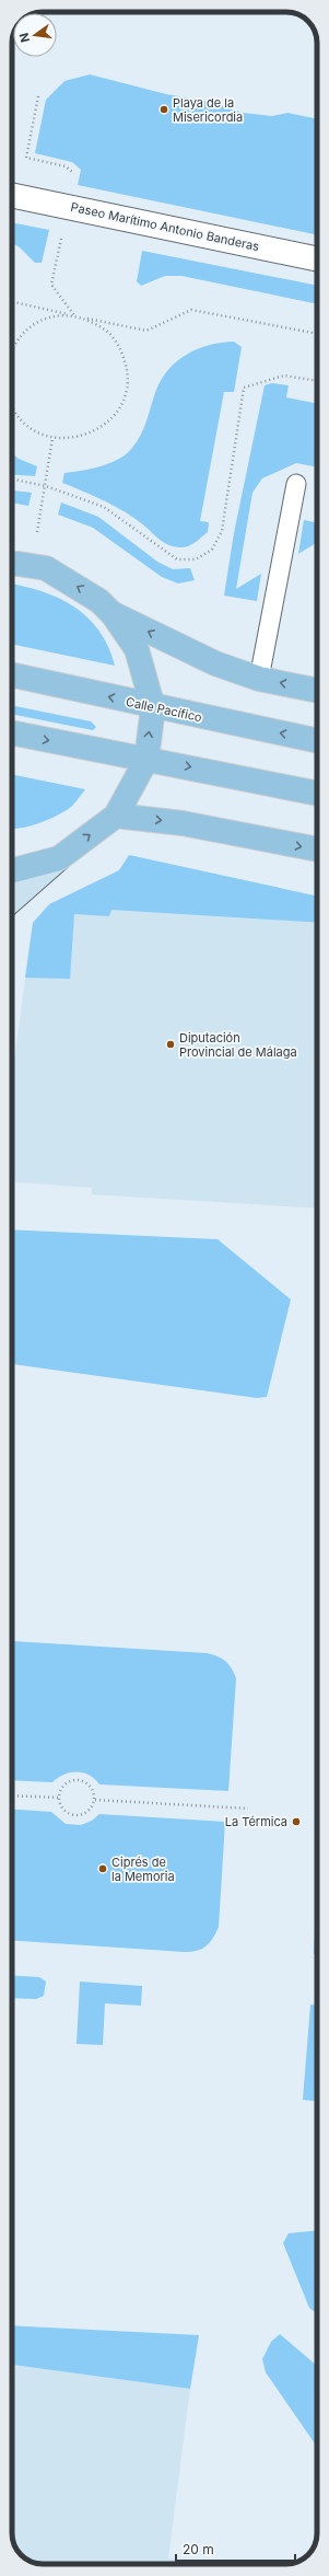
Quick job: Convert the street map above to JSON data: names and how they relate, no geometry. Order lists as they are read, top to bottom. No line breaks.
{"streets":{"main road":["Calle Pacífico"],"street":["Paseo Marítimo Antonio Banderas"]},"places":["Playa de la Misericordia","Diputación Provincial de Málaga","La Térmica","Ciprés de la Memoria"],"scale_bar":"20 m","north":"left"}
